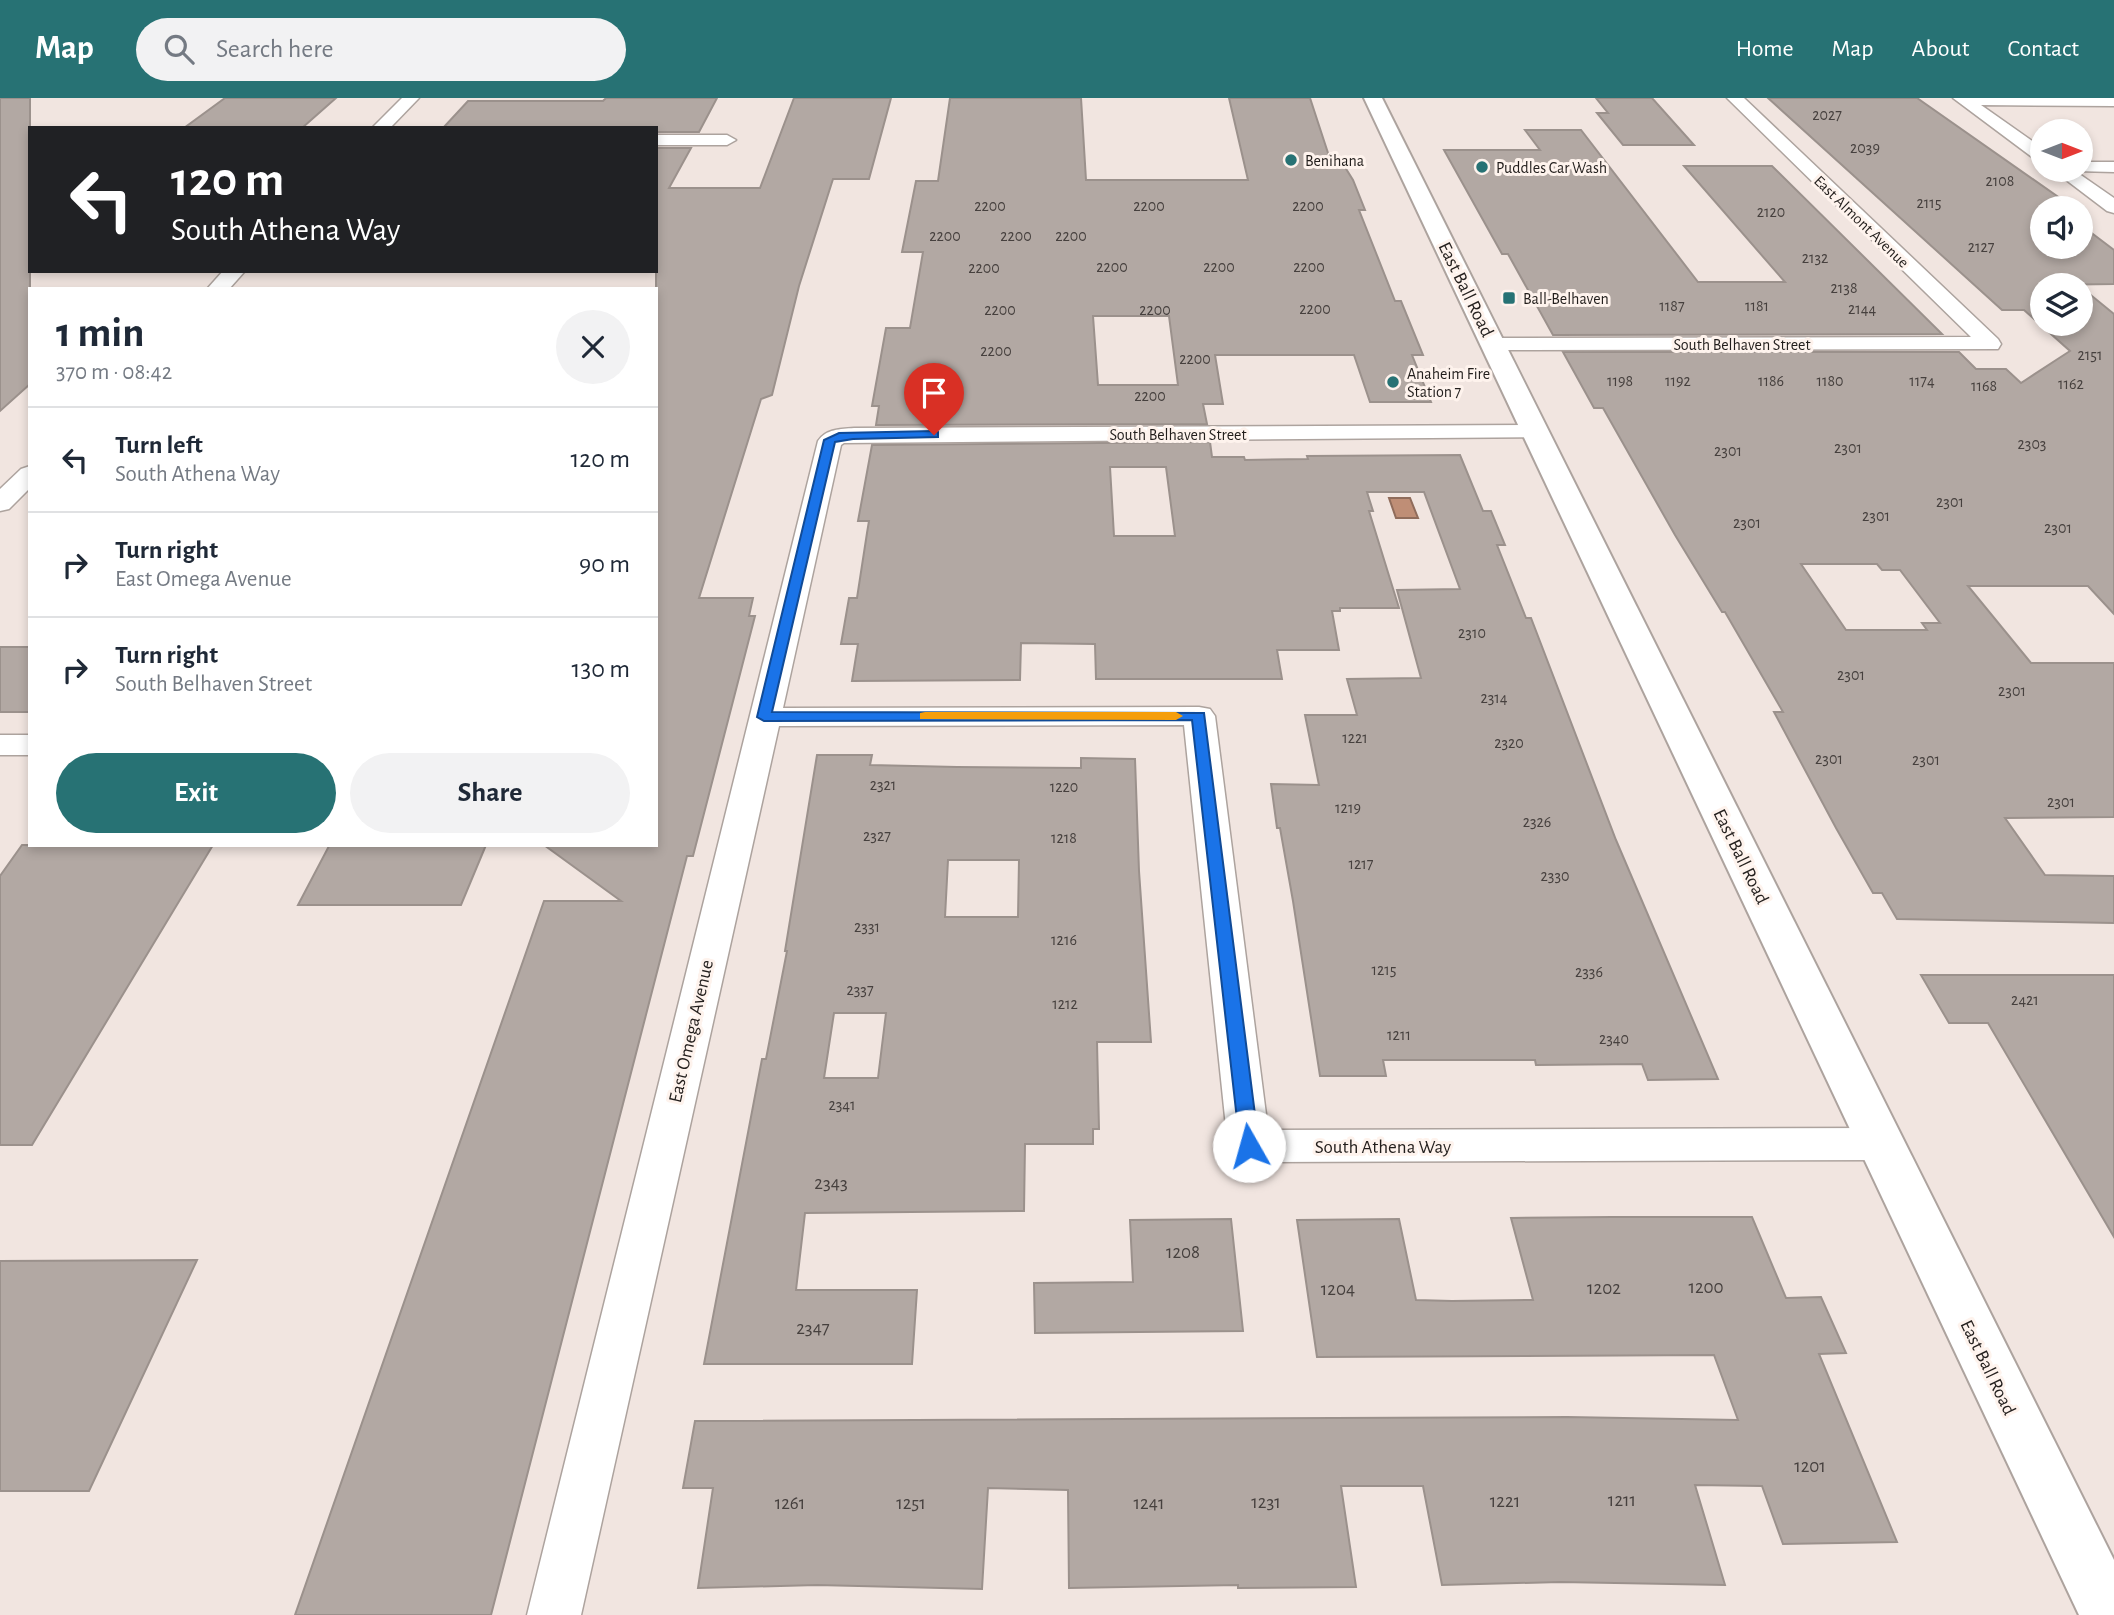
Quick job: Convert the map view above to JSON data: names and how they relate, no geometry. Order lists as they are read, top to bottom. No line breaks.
{"streets":{"main road":["East Ball Road"],"street":["East Almont Avenue","South Belhaven Street","East Omega Avenue","South Athena Way"]},"crossings":[["East Almont Avenue","South Belhaven Street"],["East Ball Road","South Belhaven Street"],["East Ball Road","South Athena Way"],["South Belhaven Street","East Omega Avenue"],["East Omega Avenue","South Athena Way"]],"places":{"other":["Benihana","Puddles Car Wash","Anaheim Fire Station 7"],"transit":["Ball-Belhaven"]},"house_numbers":["2027","2039","2108","2115","2200","2200","2200","2120","2200","2200","2200","2127","2132","2200","2200","2200","2200","2138","1187","1181","2200","2144","2200","2200","2200","2151","2200","1198","1192","1186","1180","1174","1162","1168","2200","2303","2301","2301","2301","2301","2301","2301","2310","2301","2301","2314","1221","2320","2301","2301","2321","1220","2301","1219","2326","2327","1218","1217","2330","2331","1216","1215","2336","2337","2421","1212","1211","2340","2341","2343","1208","1200","1202","1204","2347","1201","1211","1221","1231","1261","1251","1241"],"north":"right","page":{"header":"Map","search":"Search here","nav":["Home","Map","About","Contact"],"turn":["120 m","South Athena Way"],"heading":["1 min","370 m · 08:42"],"list":[{"name":"Turn left","note":"South Athena Way","value":"120 m"},{"name":"Turn right","note":"East Omega Avenue","value":"90 m"},{"name":"Turn right","note":"South Belhaven Street","value":"130 m"}],"buttons":["Exit","Share"]}}
